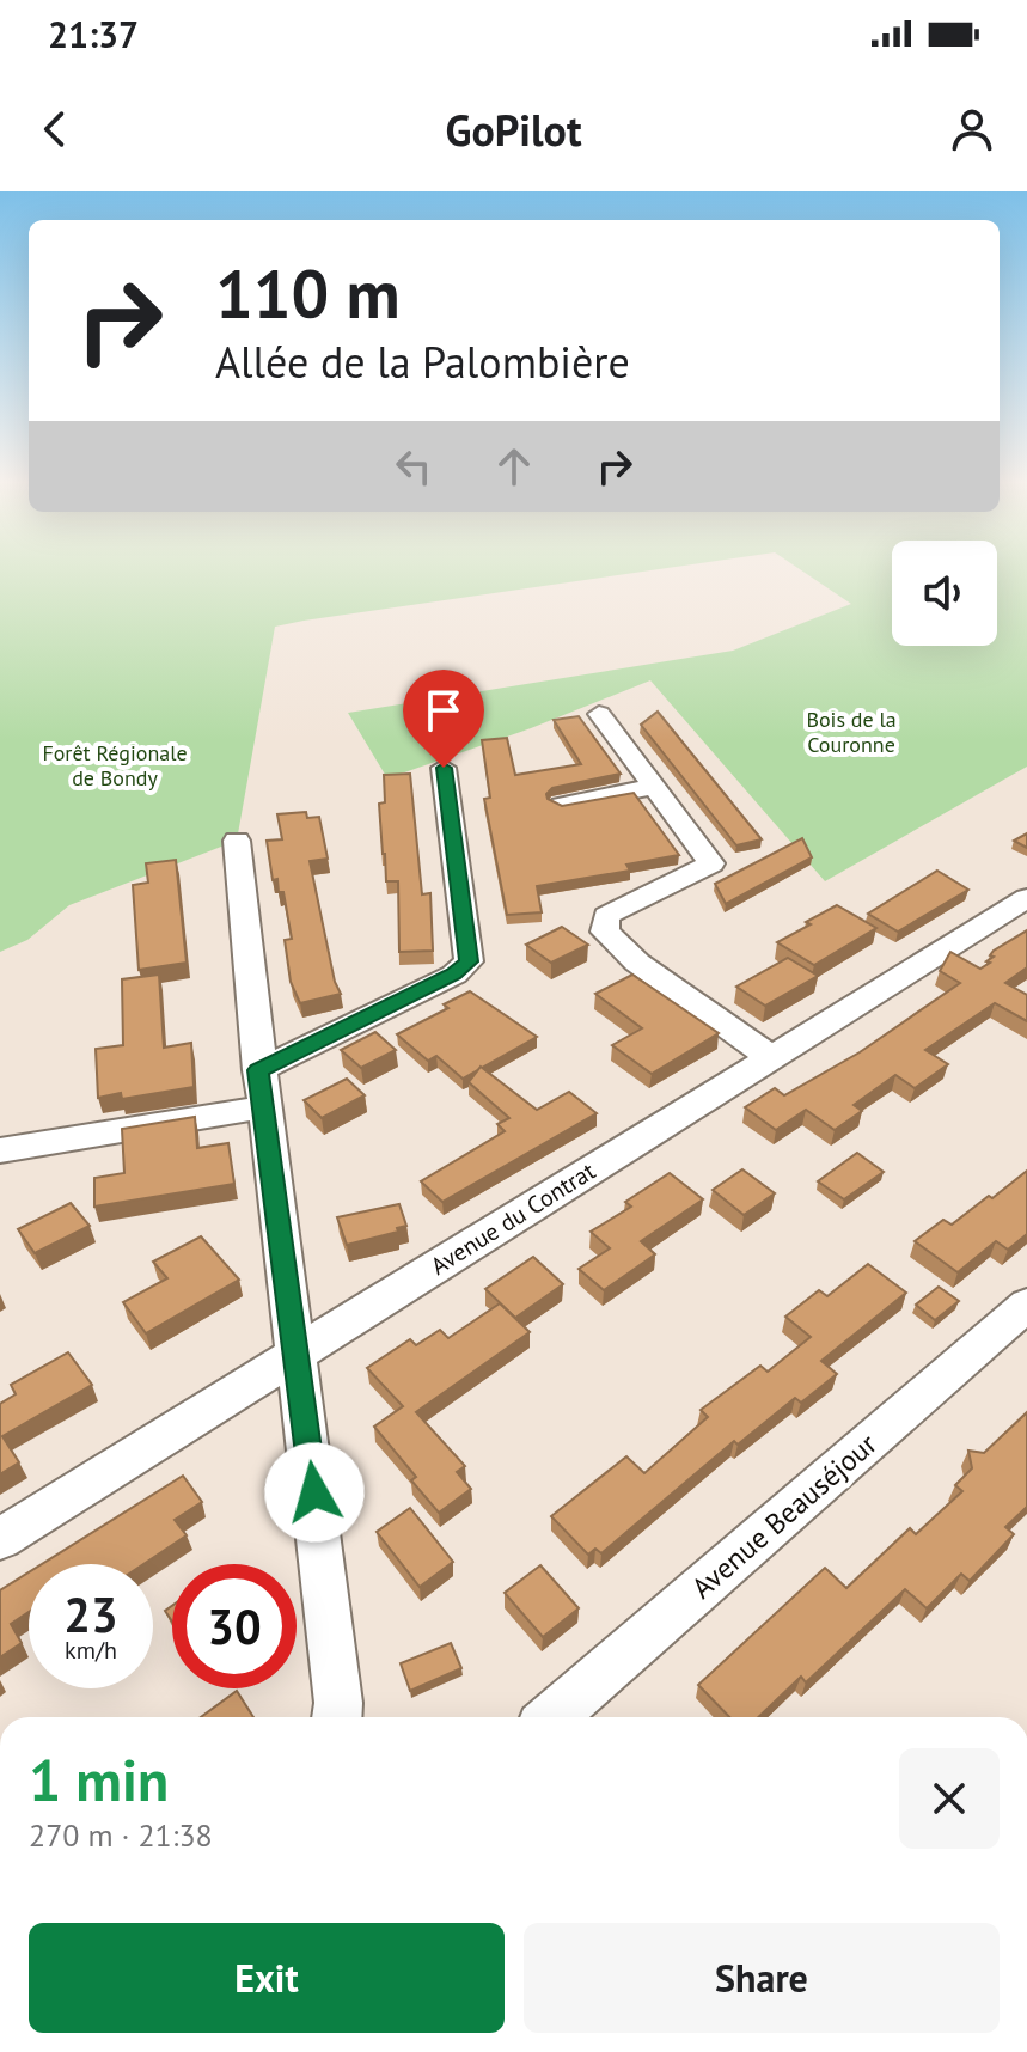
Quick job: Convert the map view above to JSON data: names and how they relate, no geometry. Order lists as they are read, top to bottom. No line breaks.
{"streets":{"street":["Avenue du Contrat","Avenue Beauséjour"]},"parks":["Bois de la Couronne","Forêt Régionale de Bondy"],"page":{"status":"21:37","header":"GoPilot","turn":["110 m","Allée de la Palombière"],"speed":"23 km/h","limit":"30","heading":["1 min","270 m · 21:38"],"buttons":["Exit","Share"]}}
